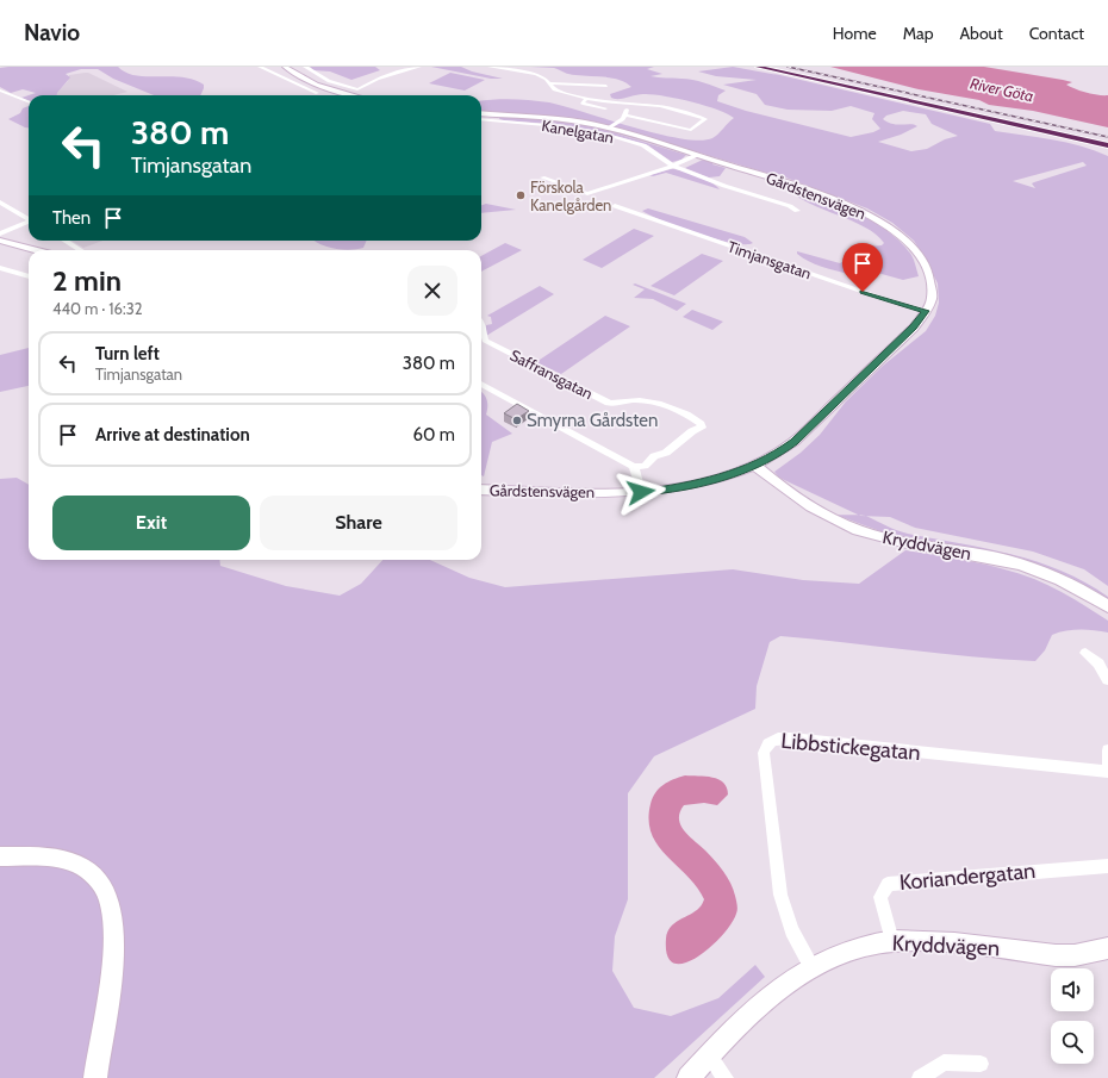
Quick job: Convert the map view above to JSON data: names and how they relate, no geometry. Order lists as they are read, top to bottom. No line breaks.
{"streets":{"street":["Kanelgatan","Gårdstensvägen","Timjansgatan","Saffransgatan","Kryddvägen","Libbstickegatan","Koriandergatan"]},"crossings":[["Gårdstensvägen","Timjansgatan"],["Gårdstensvägen","Kryddvägen"],["Kryddvägen","Libbstickegatan"],["Kryddvägen","Koriandergatan"]],"water":["River Göta"],"places":["Förskola Kanelgården","Smyrna Gårdsten"],"page":{"header":"Navio","nav":["Home","Map","About","Contact"],"turn":["380 m","Timjansgatan"],"then":"Then","heading":["2 min","440 m · 16:32"],"list":[{"name":"Turn left","note":"Timjansgatan","value":"380 m"},{"name":"Arrive at destination","value":"60 m"}],"buttons":["Exit","Share"]}}
